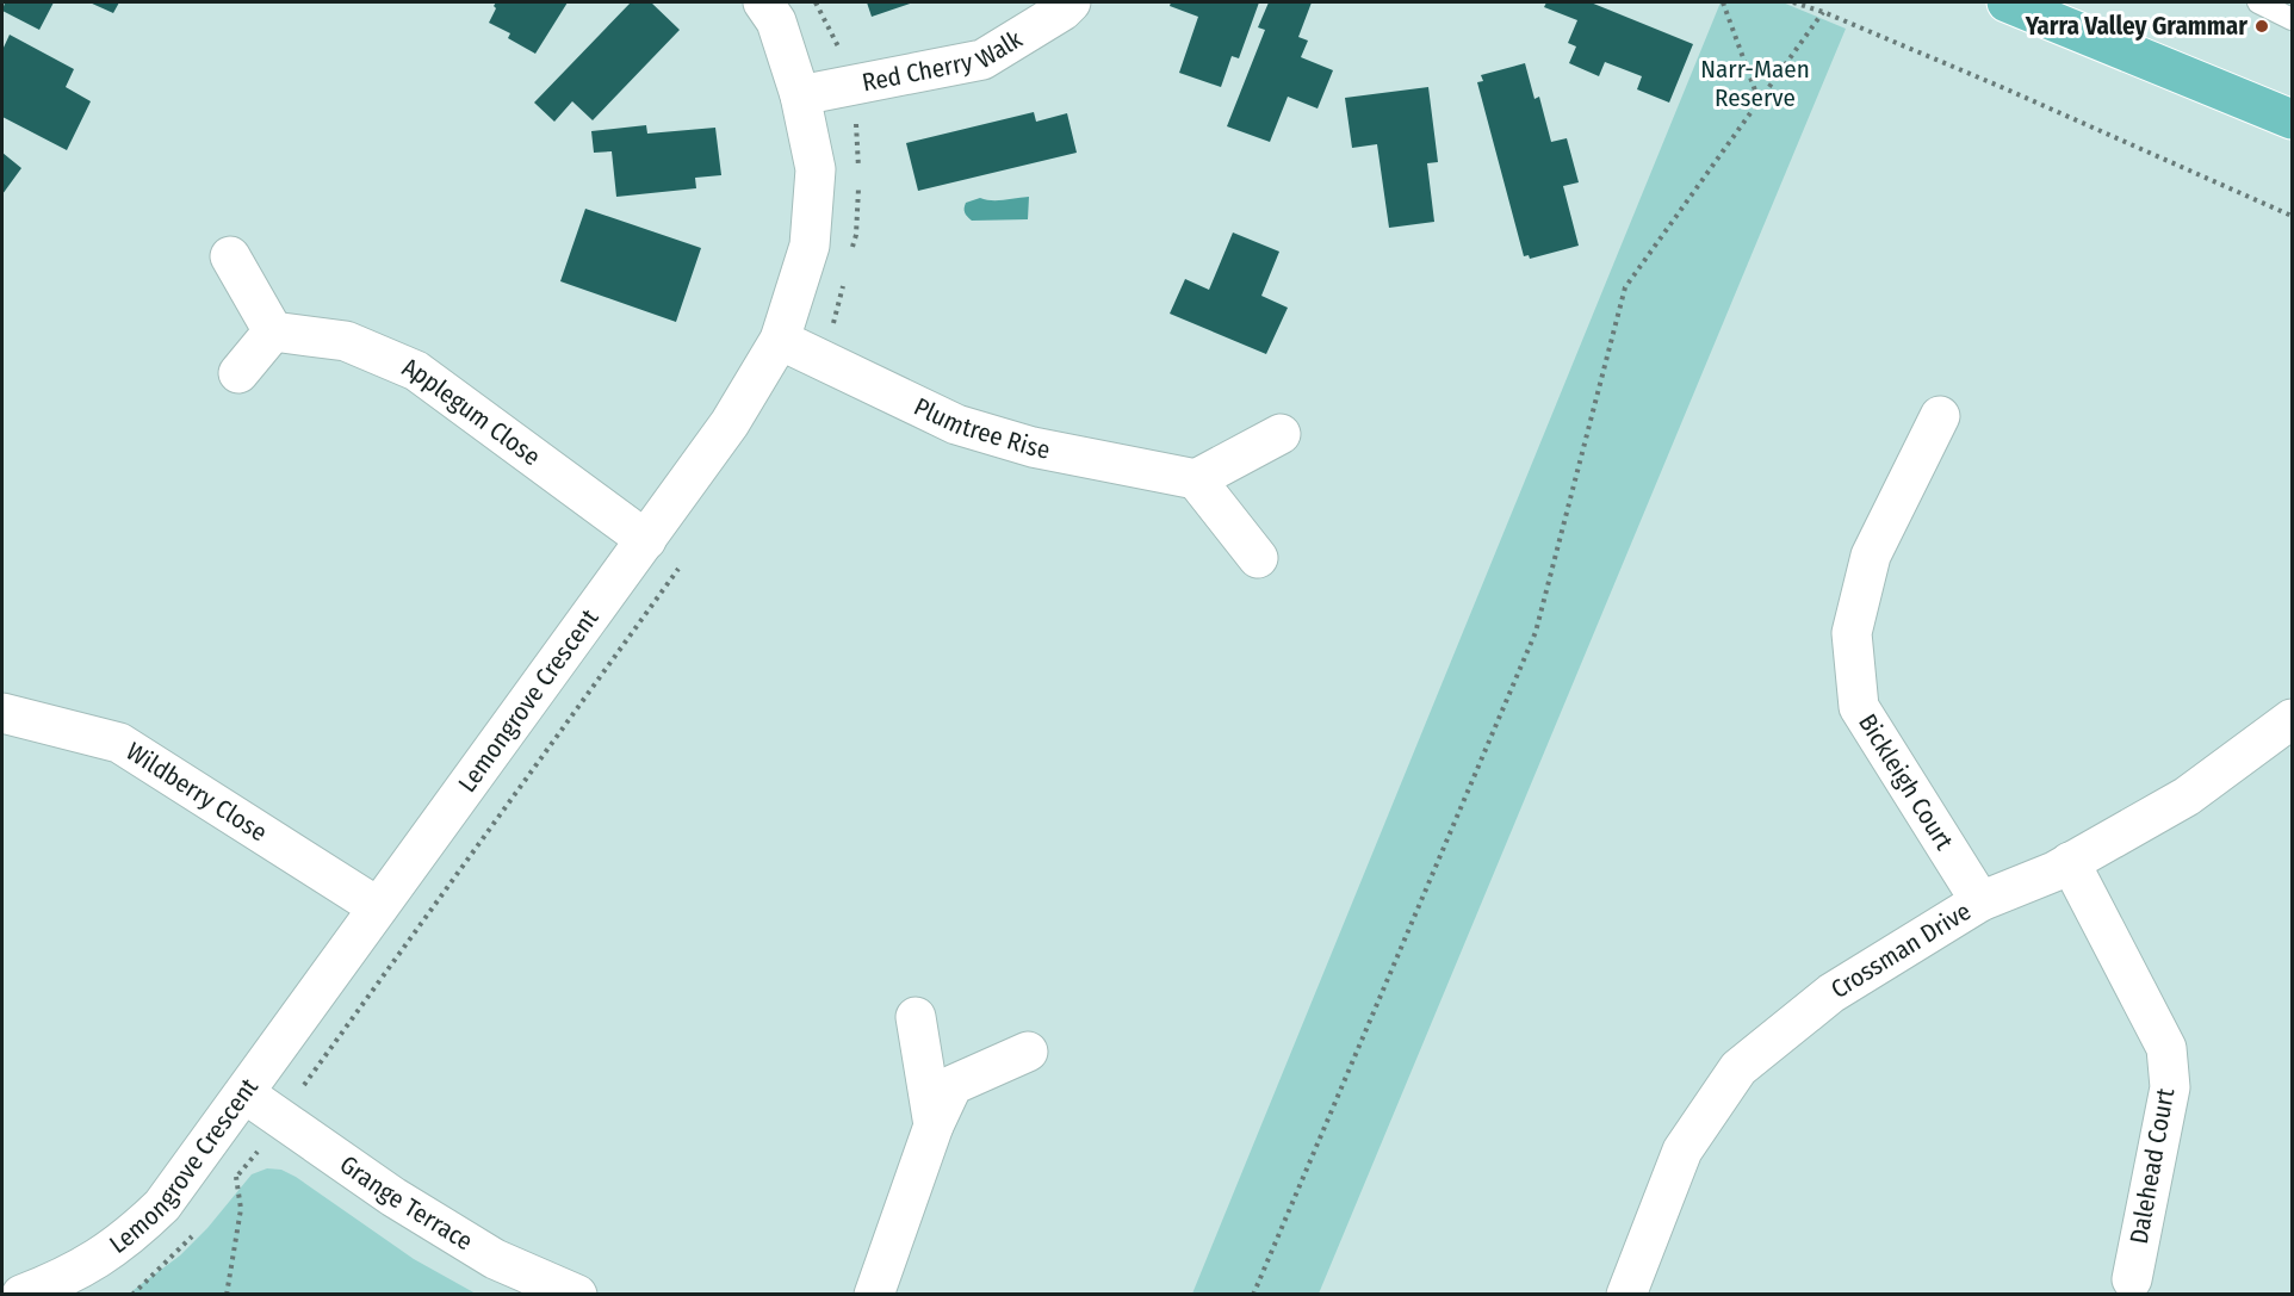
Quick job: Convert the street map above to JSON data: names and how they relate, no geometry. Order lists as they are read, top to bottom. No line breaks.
{"streets":{"street":["Red Cherry Walk","Applegum Close","Plumtree Rise","Lemongrove Crescent","Bickleigh Court","Wildberry Close","Crossman Drive","Dalehead Court","Grange Terrace"]},"crossings":[["Red Cherry Walk","Lemongrove Crescent"],["Applegum Close","Lemongrove Crescent"],["Plumtree Rise","Lemongrove Crescent"],["Lemongrove Crescent","Wildberry Close"],["Lemongrove Crescent","Grange Terrace"],["Bickleigh Court","Crossman Drive"],["Crossman Drive","Dalehead Court"]],"parks":["Narr-Maen Reserve"],"places":["Yarra Valley Grammar"]}
